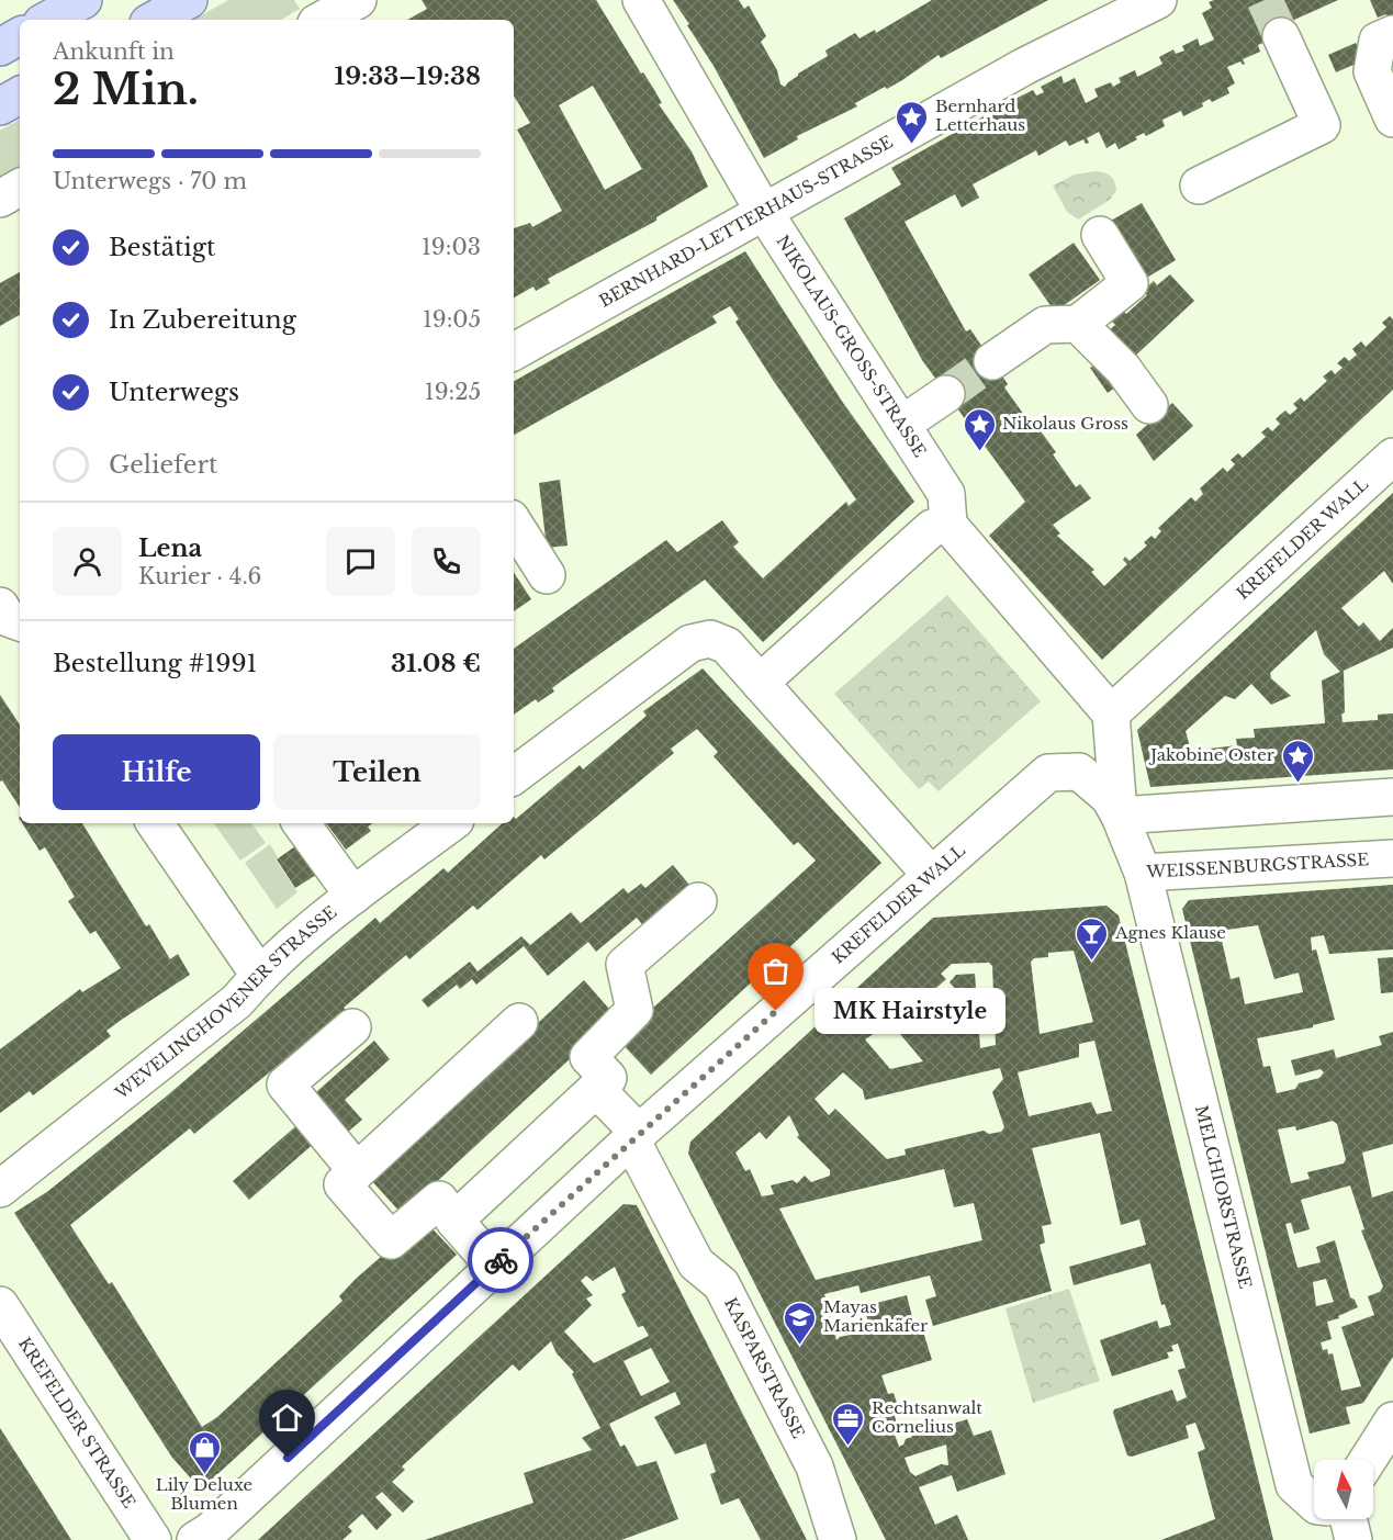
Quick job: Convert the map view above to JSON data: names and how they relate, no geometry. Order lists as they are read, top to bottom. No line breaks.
{"streets":{"street":["BERNHARD-LETTERHAUS-STRASSE","NIKOLAUS-GROSS-STRASSE","KREFELDER WALL","WEISSENBURGSTRASSE","WEVELINGHOVENER STRASSE","MELCHIORSTRASSE","KASPARSTRASSE","KREFELDER STRASSE"]},"crossings":[["BERNHARD-LETTERHAUS-STRASSE","NIKOLAUS-GROSS-STRASSE"],["KREFELDER WALL","WEISSENBURGSTRASSE"],["KREFELDER WALL","KASPARSTRASSE"],["WEISSENBURGSTRASSE","MELCHIORSTRASSE"]],"places":{"place":["Bernhard Letterhaus","Nikolaus Gross","Jakobine Oster"],"bar":["Agnes Klause"],"other":["MK Hairstyle"],"school or university":["Mayas Marienkäfer"],"office":["Rechtsanwalt Cornelius"],"shop":["Lily Deluxe Blumen"]},"north":"top","page":{"heading":["2 Min.","Ankunft in","19:33–19:38"],"panel":["Lena","Kurier · 4.6","Bestellung #1991","31.08 €"],"bar":"Unterwegs · 70 m","list":[["Bestätigt","19:03"],["In Zubereitung","19:05"],["Unterwegs","19:25"],"Geliefert"],"buttons":["Hilfe","Teilen"],"bubble":"MK Hairstyle"}}
